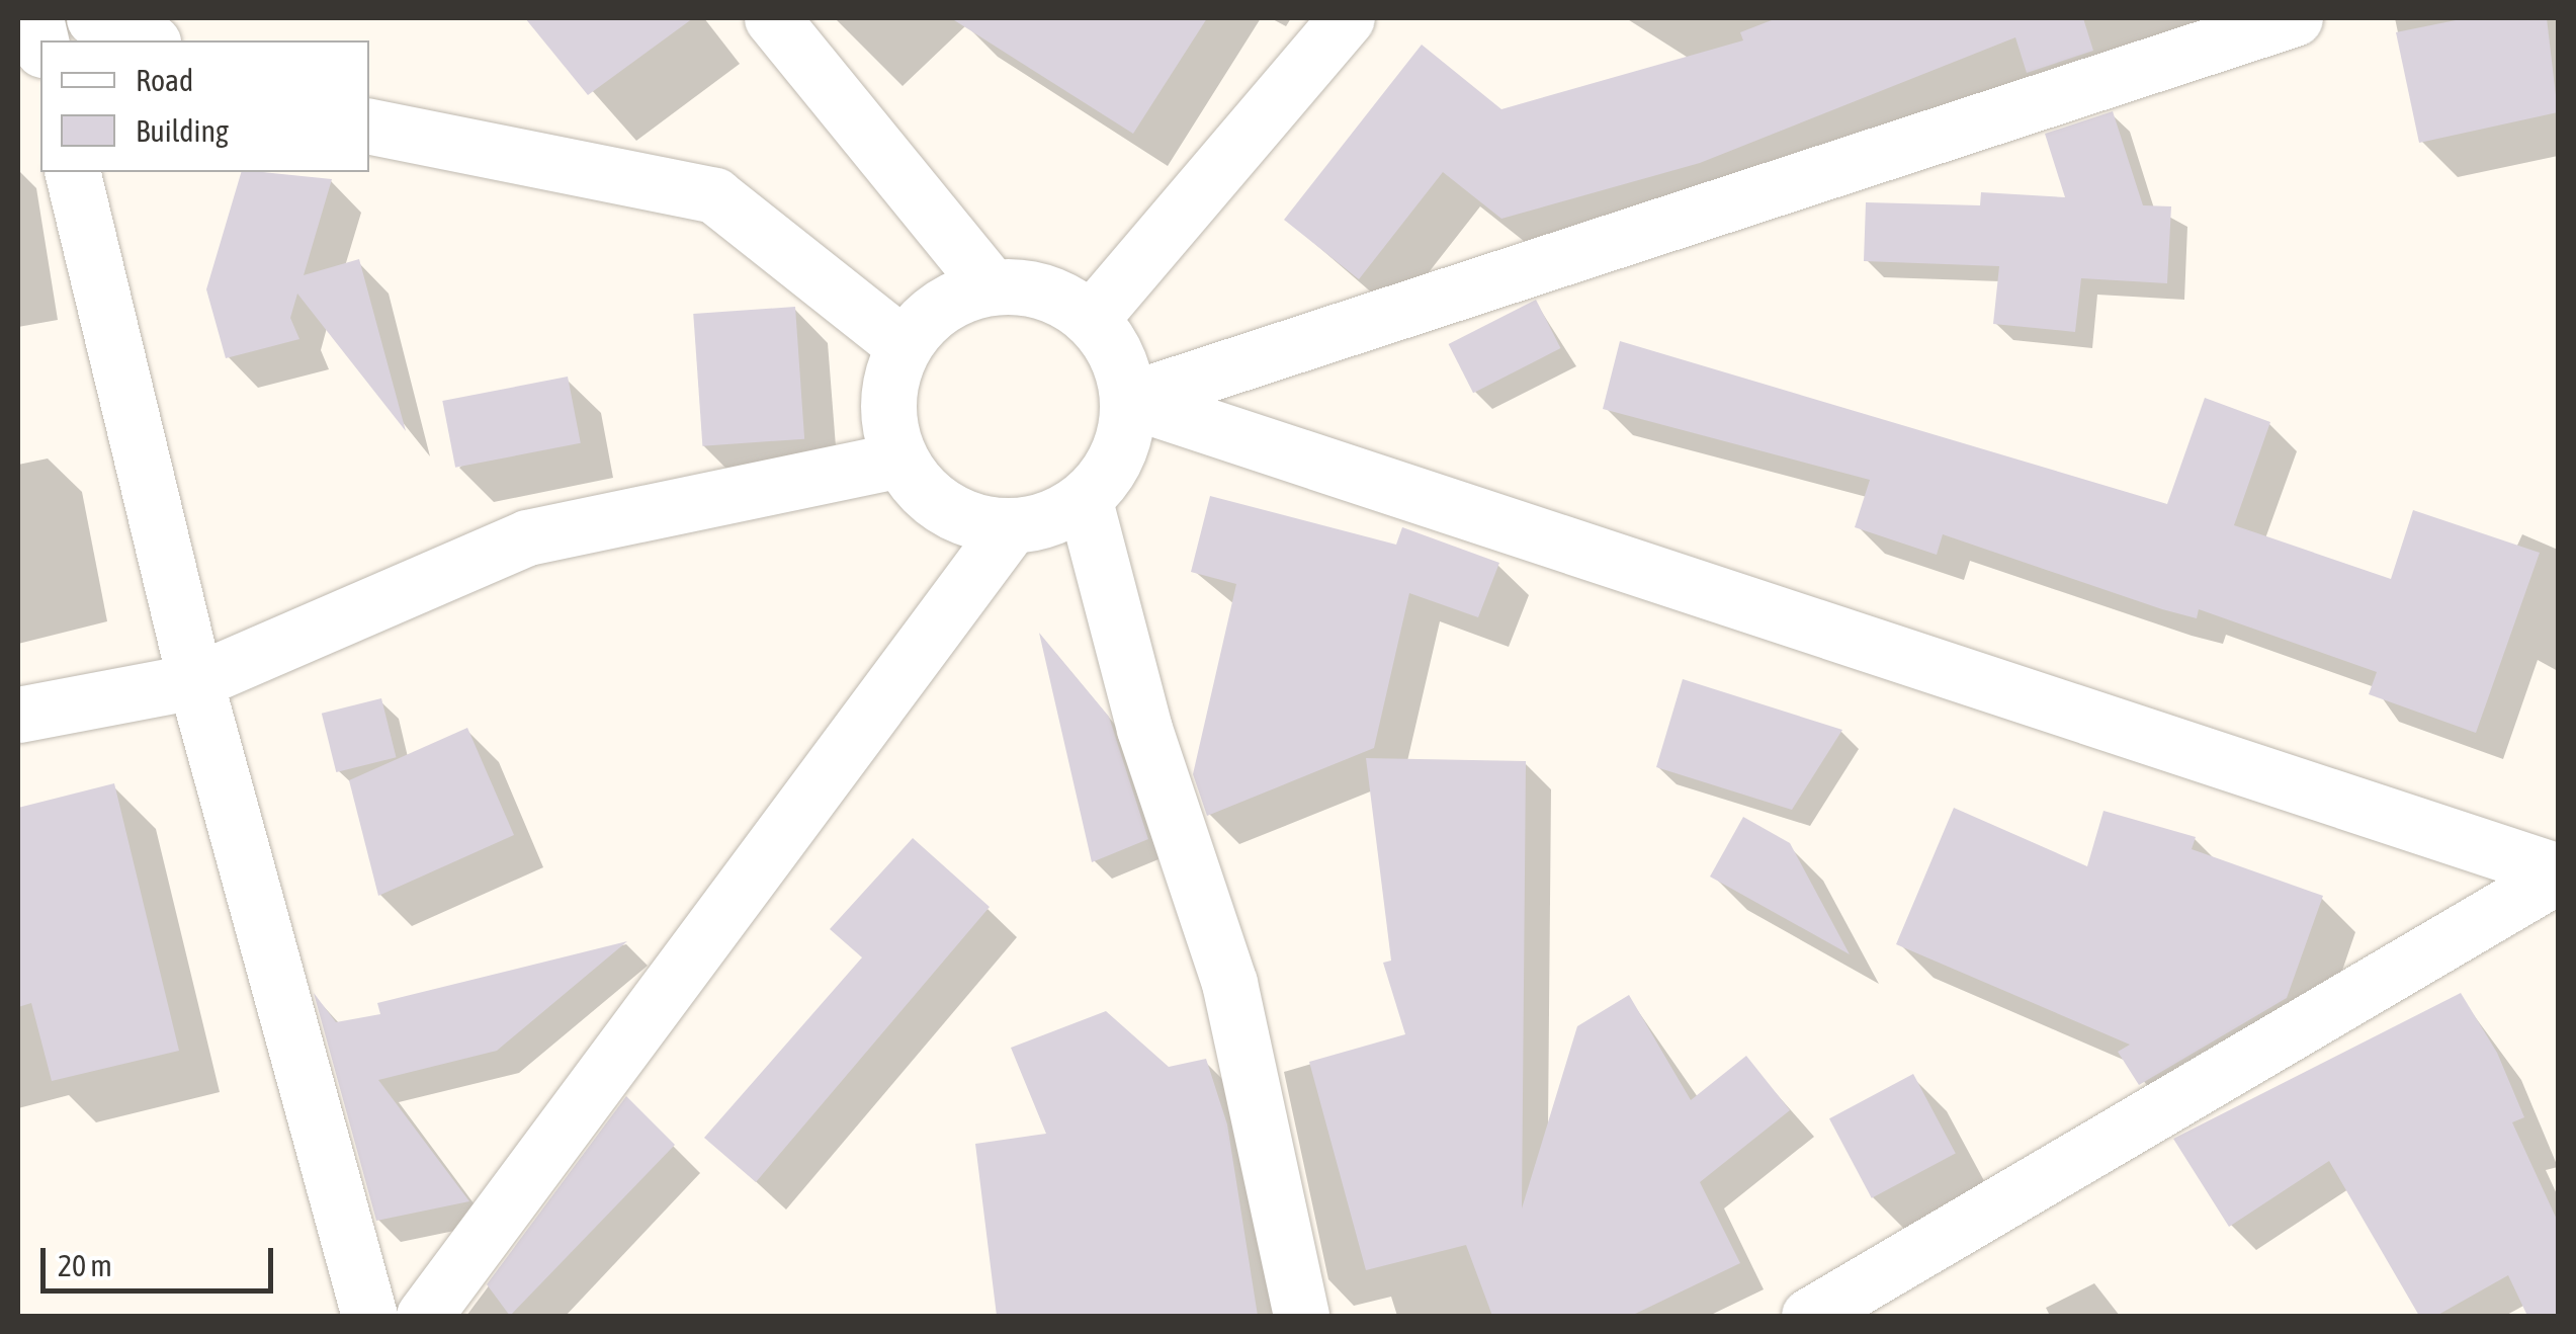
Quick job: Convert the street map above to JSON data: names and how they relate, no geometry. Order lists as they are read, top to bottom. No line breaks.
{"legend":["Road","Building"],"scale_bar":"20 m"}
